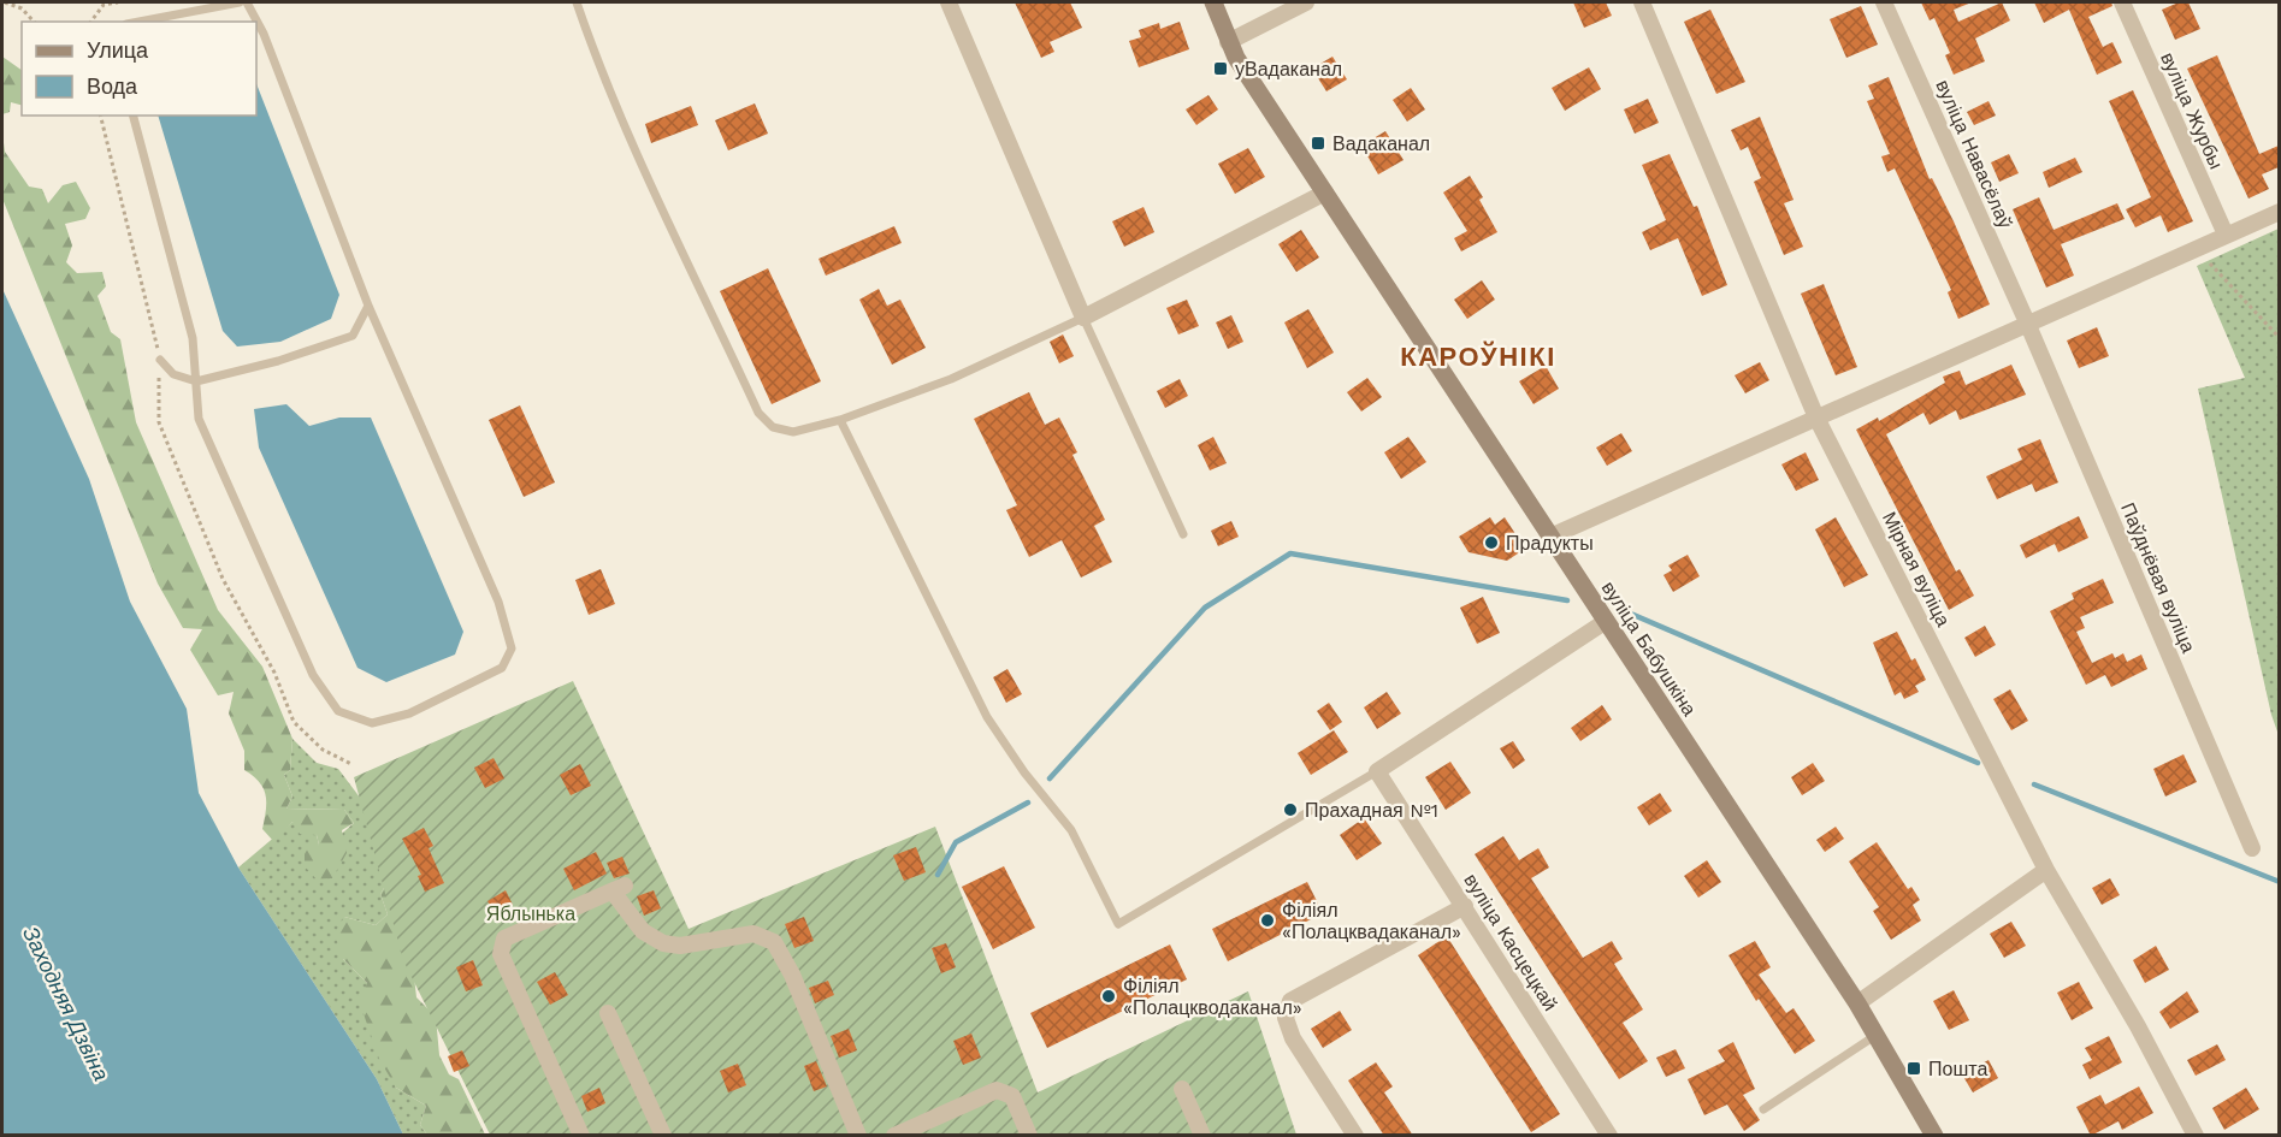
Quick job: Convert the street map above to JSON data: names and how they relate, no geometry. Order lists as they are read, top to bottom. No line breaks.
{"streets":{"street":["вуліца Журбы","вуліца Навасёлаў","Мірная вуліца","Паўднёвая вуліца","вуліца Бабушкіна","вуліца Касцецкай"]},"crossings":[["вуліца Навасёлаў","Паўднёвая вуліца"]],"districts":["КАРОЎНІКІ"],"water":["Заходняя Дзвіна"],"parks":["Яблынька"],"places":{"transit":["уВадаканал","Вадаканал","Пошта"],"other":["Прадукты","Прахадная №1","Філіял «Полацквадаканал»","Філіял «Полацкводаканал»"]},"legend":["Улица","Вода"]}
